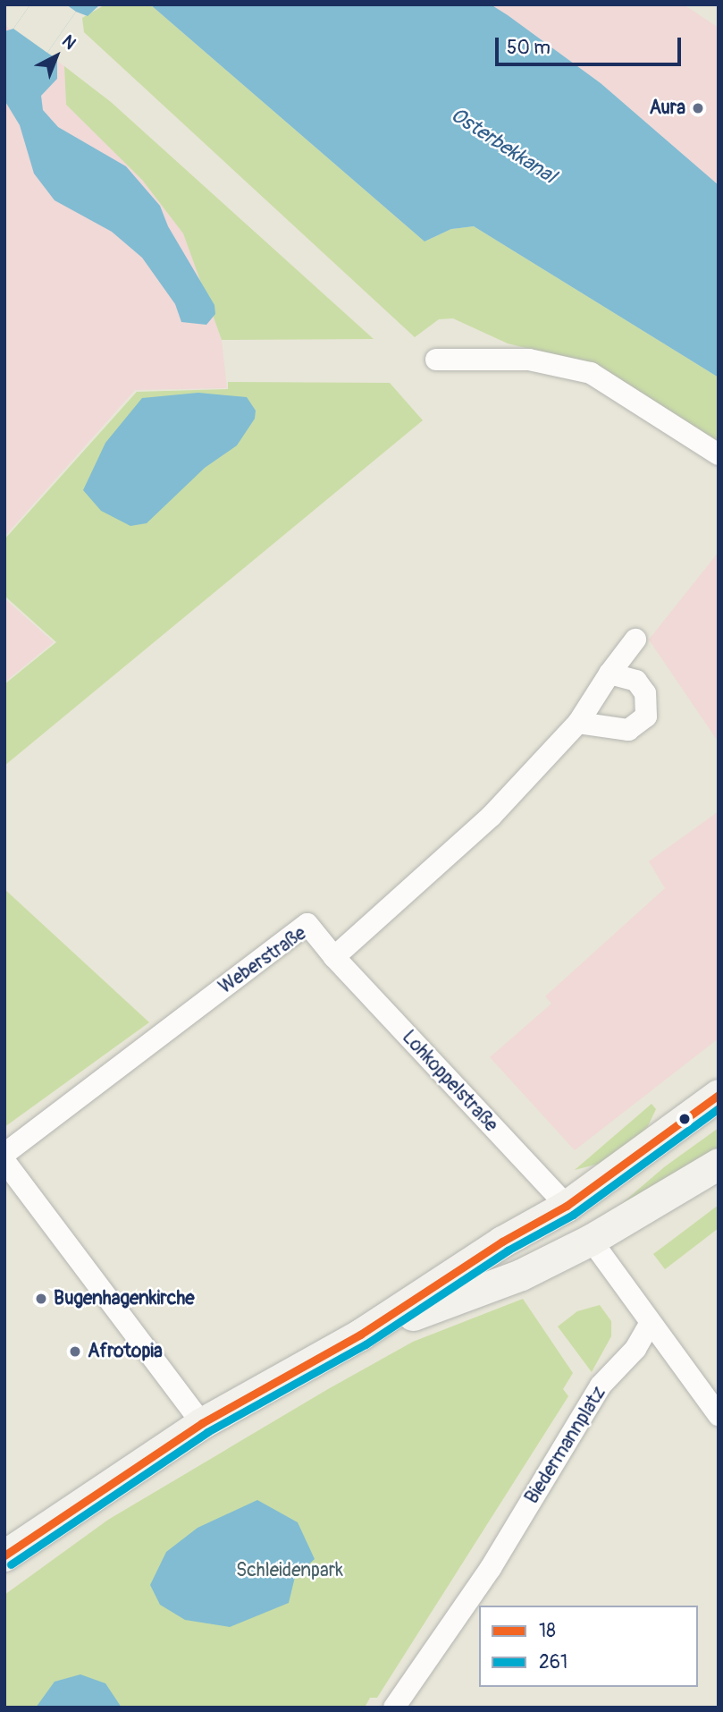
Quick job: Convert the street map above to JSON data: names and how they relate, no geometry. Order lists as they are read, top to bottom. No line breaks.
{"streets":{"street":["Weberstraße","Lohkoppelstraße","Biedermannplatz"]},"crossings":[["Weberstraße","Lohkoppelstraße"]],"water":["Osterbekkanal"],"parks":["Schleidenpark"],"places":["Aura","Bugenhagenkirche","Afrotopia"],"lines":["transit line 18","transit line 261"],"legend":["18","261"],"scale_bar":"50 m","north":"top right"}
